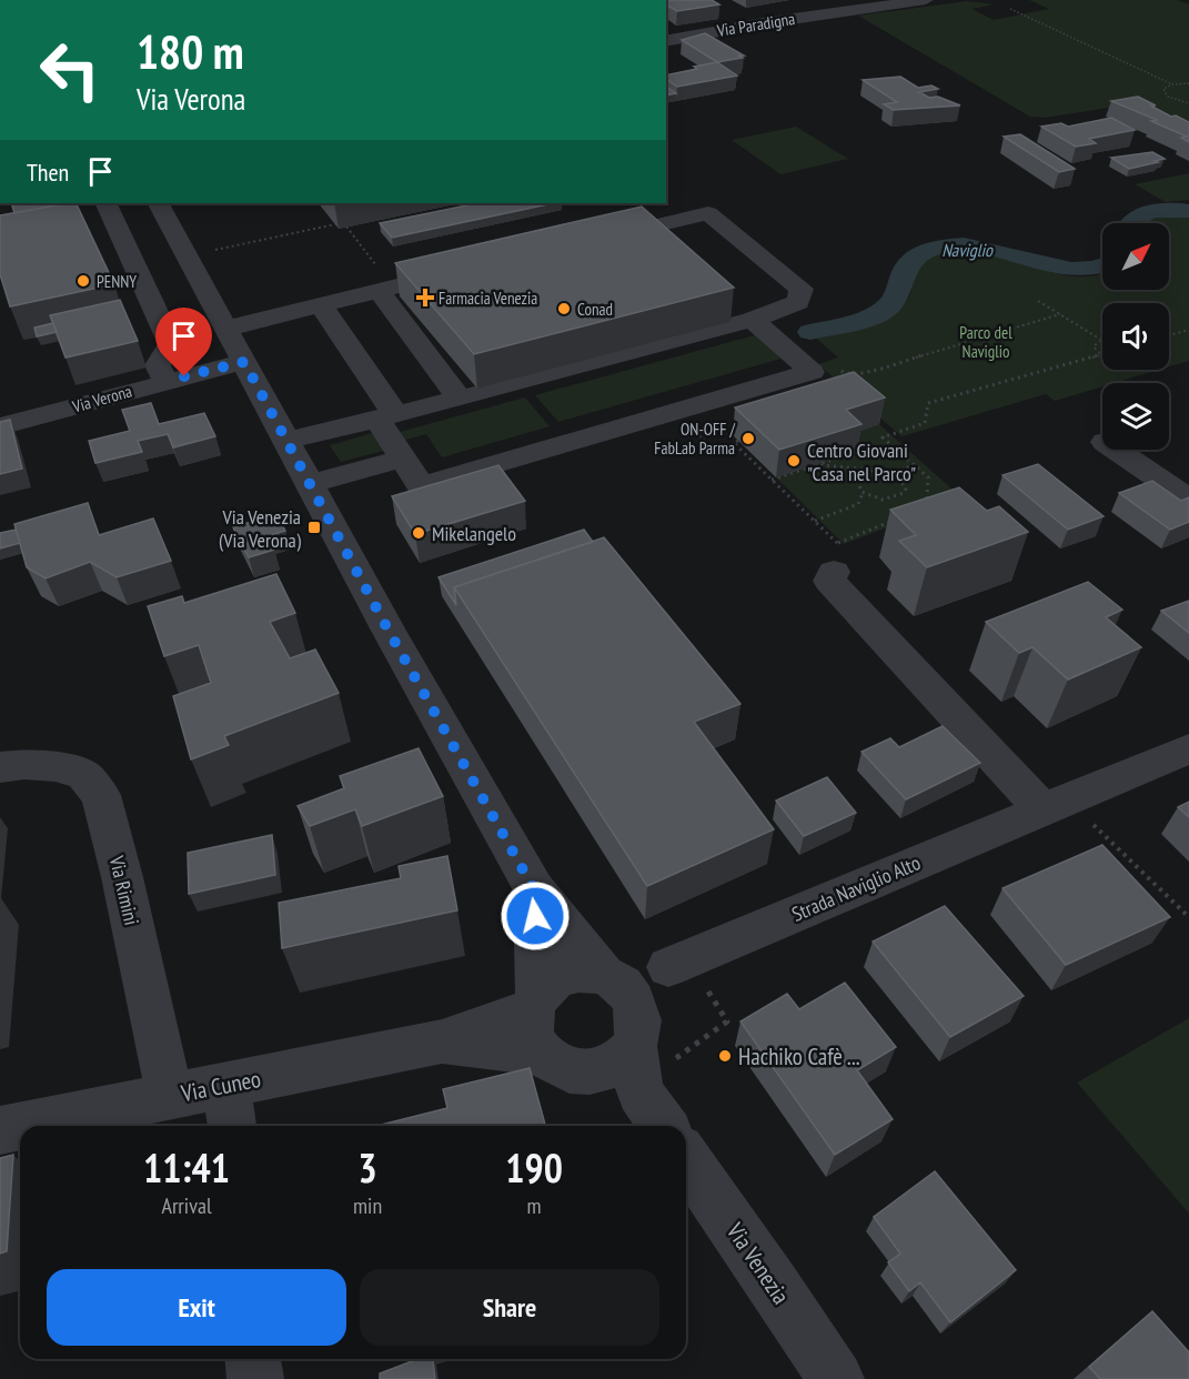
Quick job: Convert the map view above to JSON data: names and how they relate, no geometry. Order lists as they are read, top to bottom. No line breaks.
{"streets":{"street":["Via Paradigna","Via Verona","Strada Naviglio Alto","Via Rimini","Via Cuneo","Via Venezia"]},"crossings":[["Strada Naviglio Alto","Via Cuneo"],["Via Rimini","Via Cuneo"]],"water":["Naviglio"],"parks":["Parco del Naviglio"],"places":{"other":["PENNY","Conad","ON-OFF / FabLab Parma","Centro Giovani \"Casa nel Parco\"","Mikelangelo","Hachiko Cafè ..."],"health":["Farmacia Venezia"],"transit":["Via Venezia (Via Verona)"]},"north":"top right","page":{"turn":["180 m","Via Verona"],"then":"Then","eta":["11:41","Arrival","3","min","190","m"],"buttons":["Exit","Share"]}}
